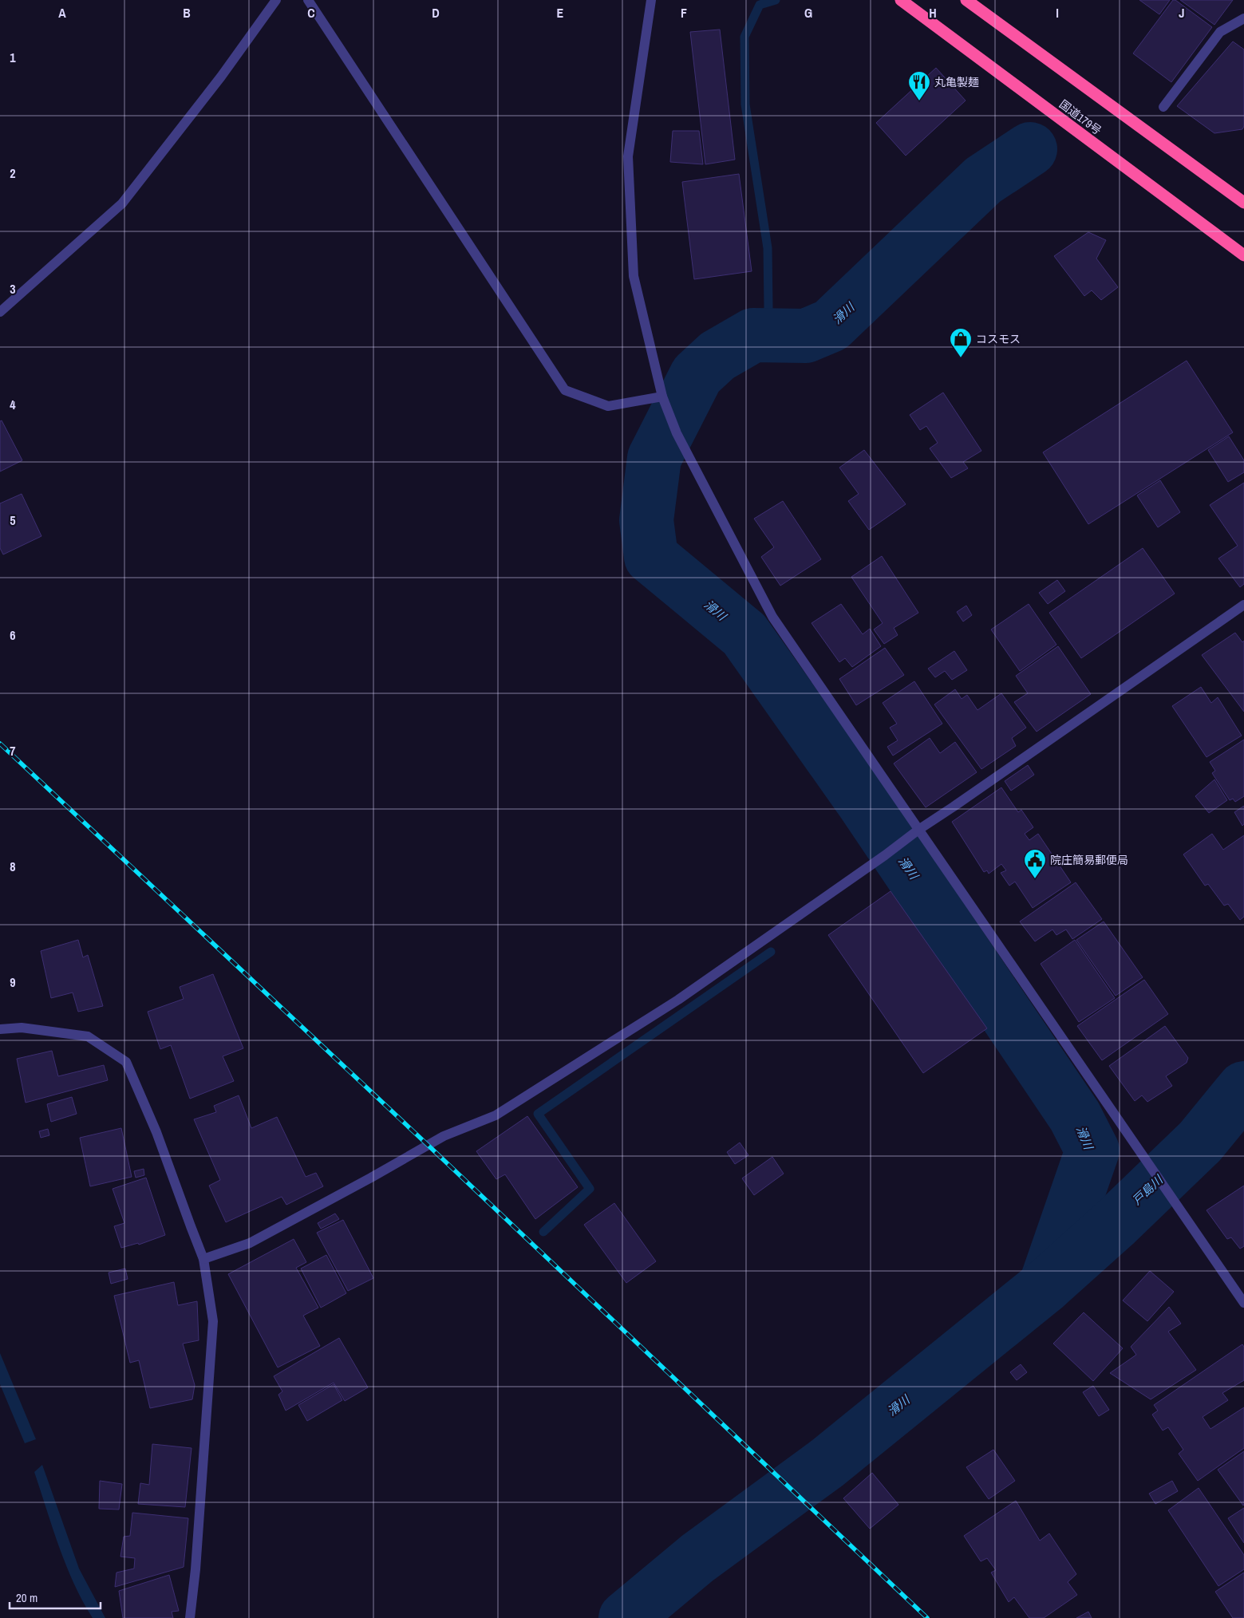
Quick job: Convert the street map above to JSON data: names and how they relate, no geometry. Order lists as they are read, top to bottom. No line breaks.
{"streets":{"highway":["国道179号"]},"water":["滑川","戸島川"],"places":{"restaurant":["丸亀製麺"],"shop":["コスモス"],"public building":["院庄簡易郵便局"]},"scale_bar":"20 m","grid":{"columns":["A","B","C","D","E","F","G","H","I","J"],"rows":["1","2","3","4","5","6","7","8","9"]}}
